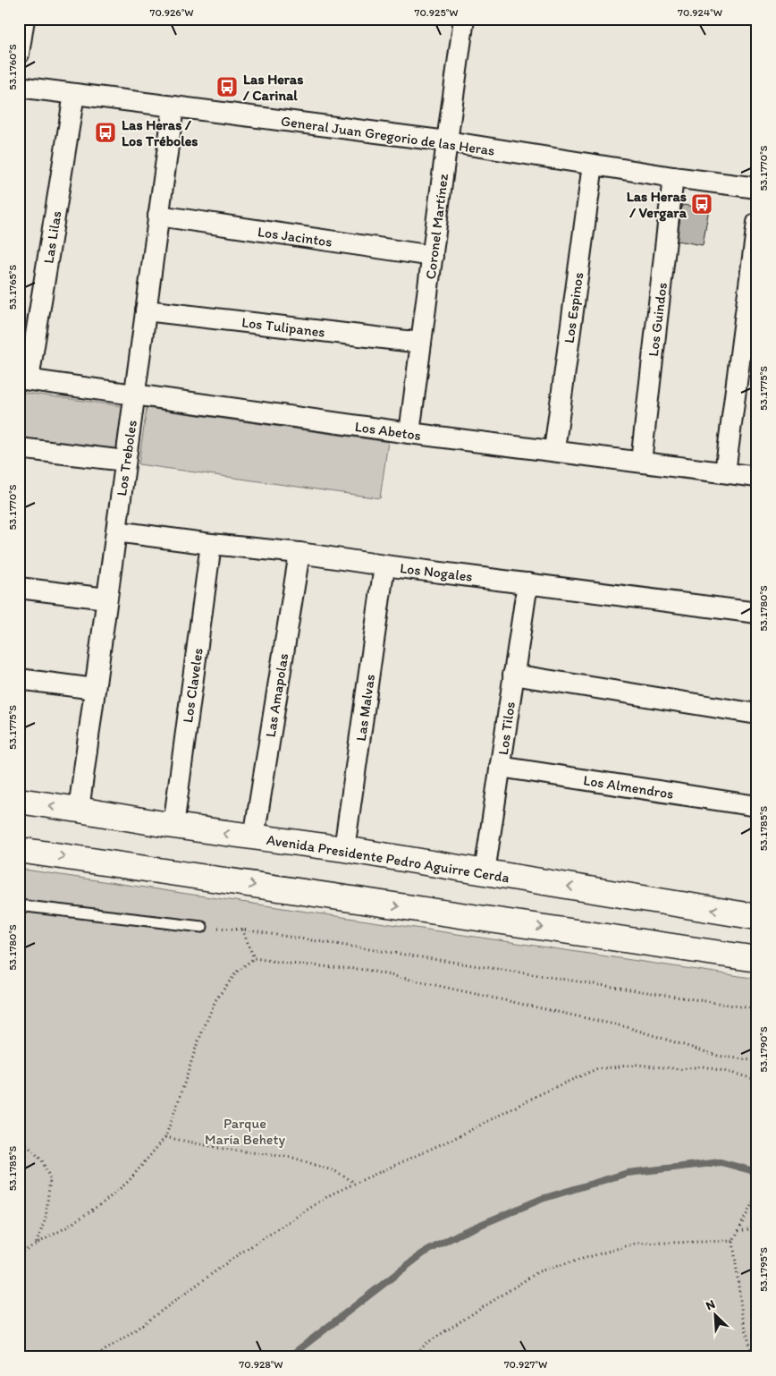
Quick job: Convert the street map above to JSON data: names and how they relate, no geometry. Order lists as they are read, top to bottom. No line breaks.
{"streets":{"main road":["Avenida Presidente Pedro Aguirre Cerda"],"street":["General Juan Gregorio de las Heras","Coronel Martínez","Los Jacintos","Las Lilas","Los Espinos","Los Guindos","Los Tulipanes","Los Abetos","Los Treboles","Los Nogales","Los Claveles","Las Amapolas","Las Malvas","Los Tilos","Los Almendros"]},"crossings":[["General Juan Gregorio de las Heras","Coronel Martínez"],["General Juan Gregorio de las Heras","Las Lilas"],["General Juan Gregorio de las Heras","Los Espinos"],["General Juan Gregorio de las Heras","Los Guindos"],["General Juan Gregorio de las Heras","Los Treboles"],["Coronel Martínez","Los Jacintos"],["Coronel Martínez","Los Tulipanes"],["Coronel Martínez","Los Abetos"],["Los Jacintos","Los Treboles"],["Las Lilas","Los Abetos"],["Los Espinos","Los Abetos"],["Los Guindos","Los Abetos"],["Los Tulipanes","Los Treboles"],["Los Abetos","Los Treboles"],["Los Treboles","Los Nogales"],["Los Treboles","Avenida Presidente Pedro Aguirre Cerda"],["Los Nogales","Los Claveles"],["Los Nogales","Las Amapolas"],["Los Nogales","Las Malvas"],["Los Nogales","Los Tilos"],["Los Claveles","Avenida Presidente Pedro Aguirre Cerda"],["Las Amapolas","Avenida Presidente Pedro Aguirre Cerda"],["Las Malvas","Avenida Presidente Pedro Aguirre Cerda"],["Los Tilos","Los Almendros"],["Los Tilos","Avenida Presidente Pedro Aguirre Cerda"]],"parks":["Parque María Behety"],"places":{"bus stop":["Las Heras / Carinal","Las Heras / Los Tréboles","Las Heras / Vergara"]},"north":"top left","coordinates":["70.926°W","70.925°W","70.924°W","53.1760°S","53.1770°S","53.1765°S","53.1775°S","53.1780°S","53.1785°S","53.1790°S","53.1795°S","70.928°W","70.927°W"]}
